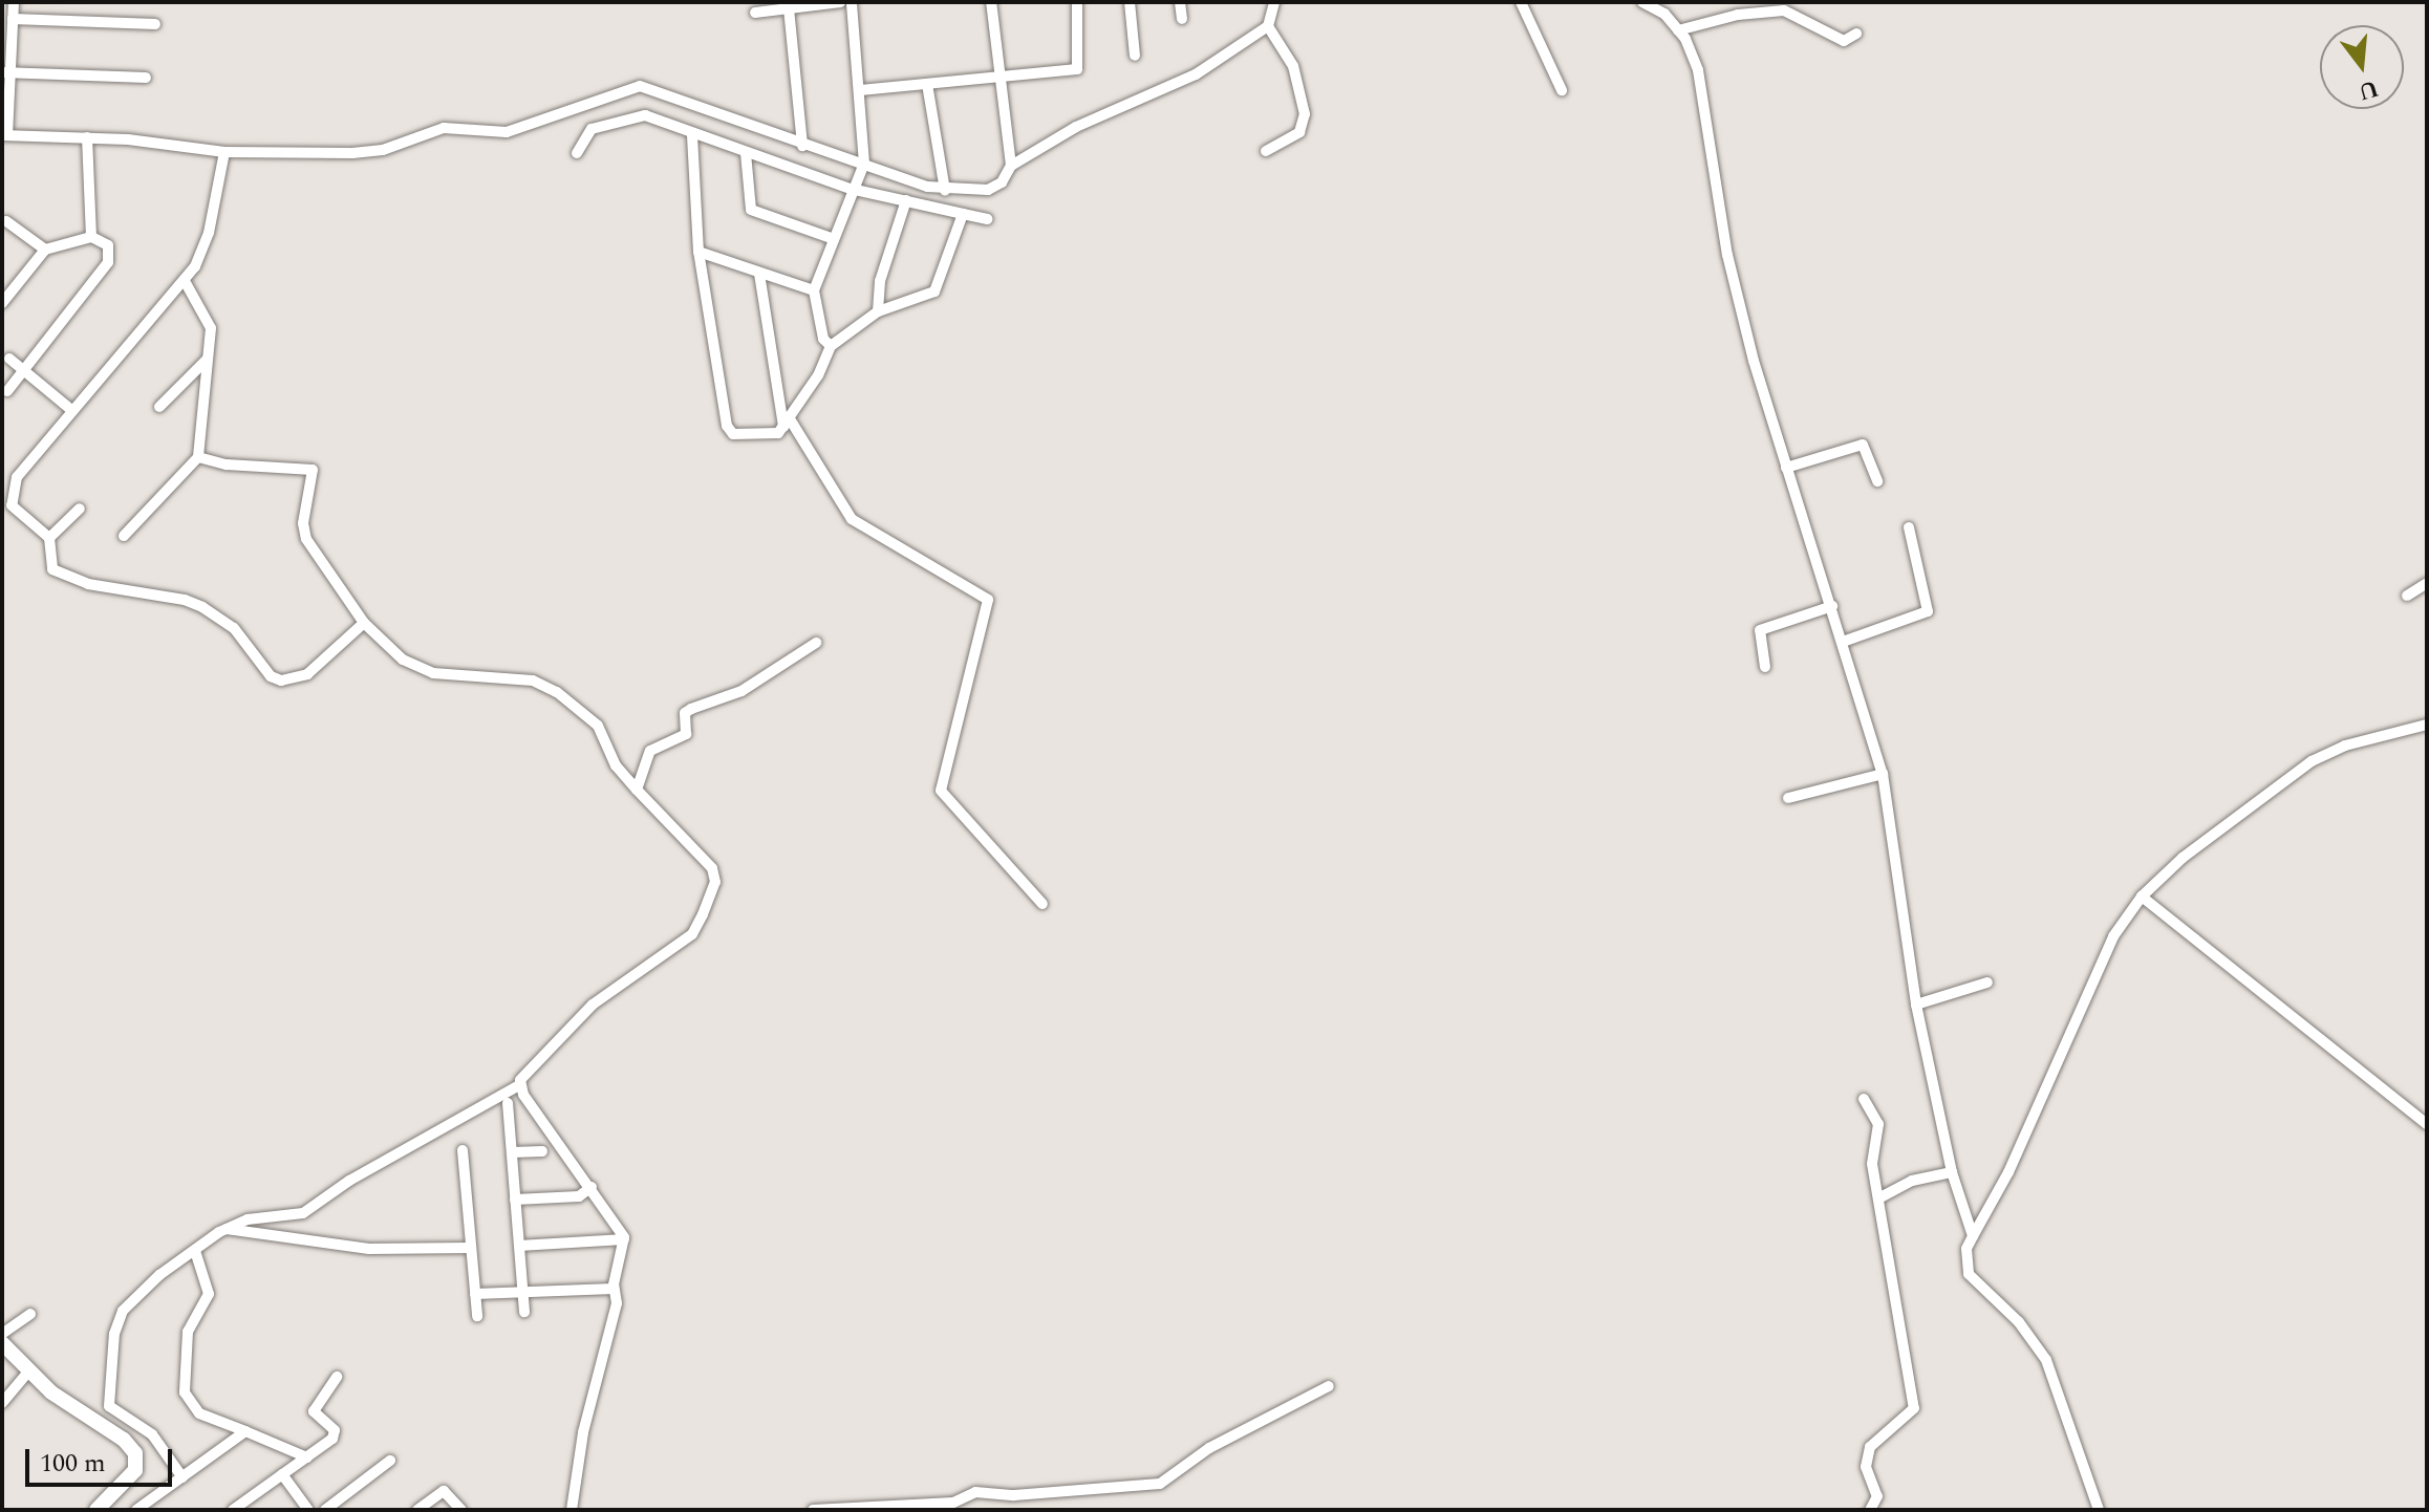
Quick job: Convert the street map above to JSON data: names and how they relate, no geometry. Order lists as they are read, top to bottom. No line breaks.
{"scale_bar":"100 m","north":"bottom"}
